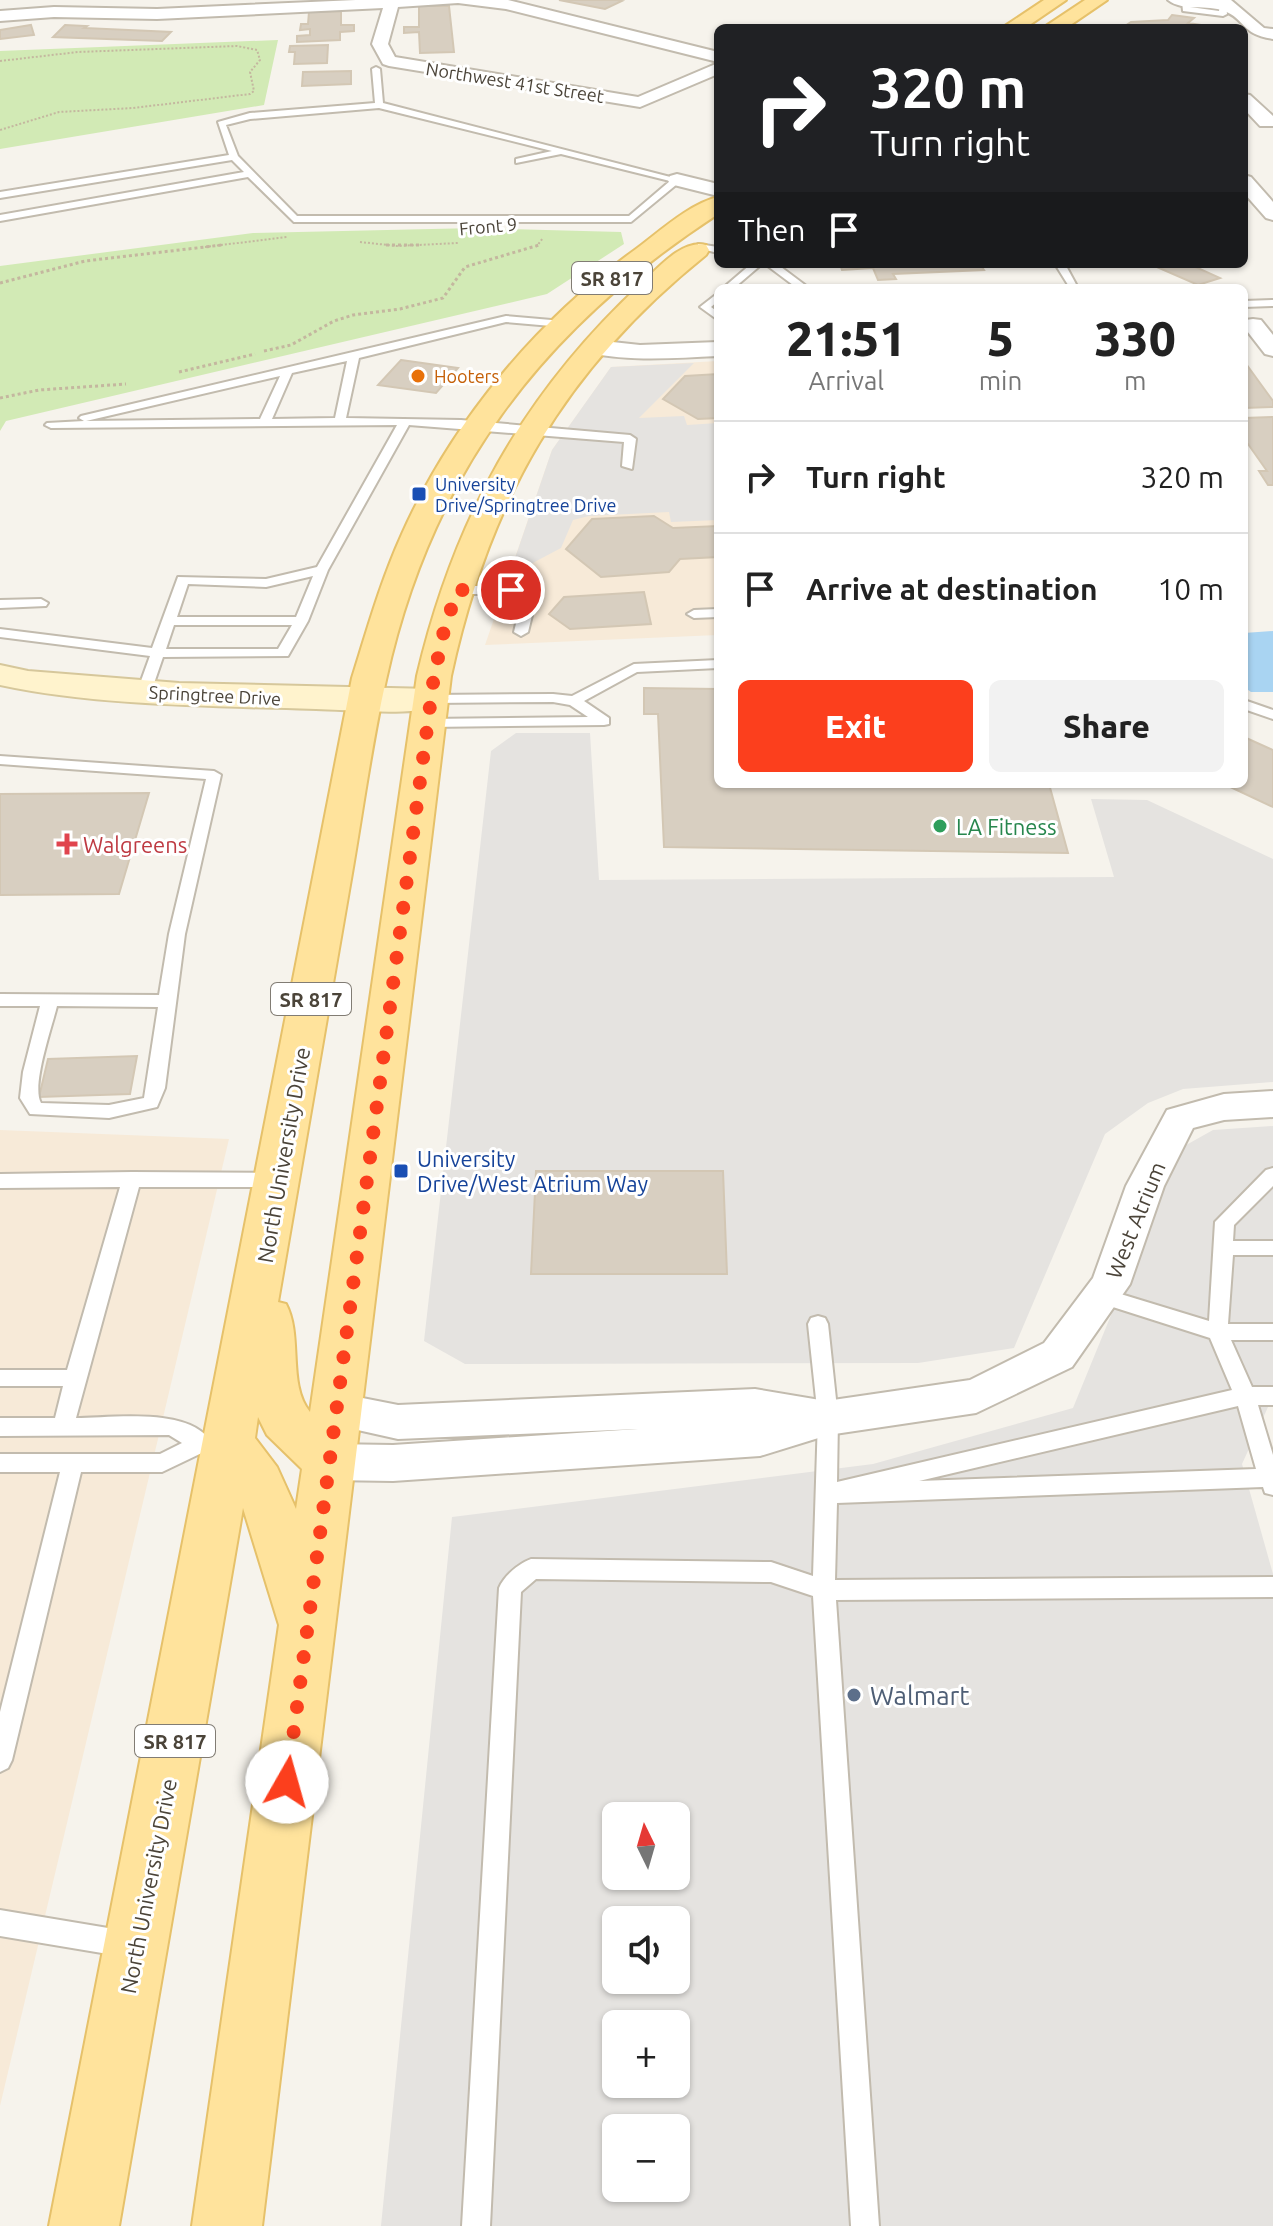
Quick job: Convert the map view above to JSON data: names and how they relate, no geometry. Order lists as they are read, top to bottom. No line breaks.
{"streets":{"main road":["SR 817","North University Drive"],"street":["Northwest 41st Street","Springtree Drive","West Atrium"],"path":["Front 9"]},"crossings":[["SR 817","Springtree Drive"],["Springtree Drive","North University Drive"]],"places":{"other":["Hooters","LA Fitness","Walmart"],"transit":["University Drive/Springtree Drive","University Drive/West Atrium Way"],"health":["Walgreens"]},"north":"top","page":{"turn":["320 m","Turn right"],"then":"Then","eta":["21:51","Arrival","5","min","330","m"],"list":[{"name":"Turn right","value":"320 m"},{"name":"Arrive at destination","value":"10 m"}],"buttons":["Exit","Share"],"map_buttons":["+","−"]}}
